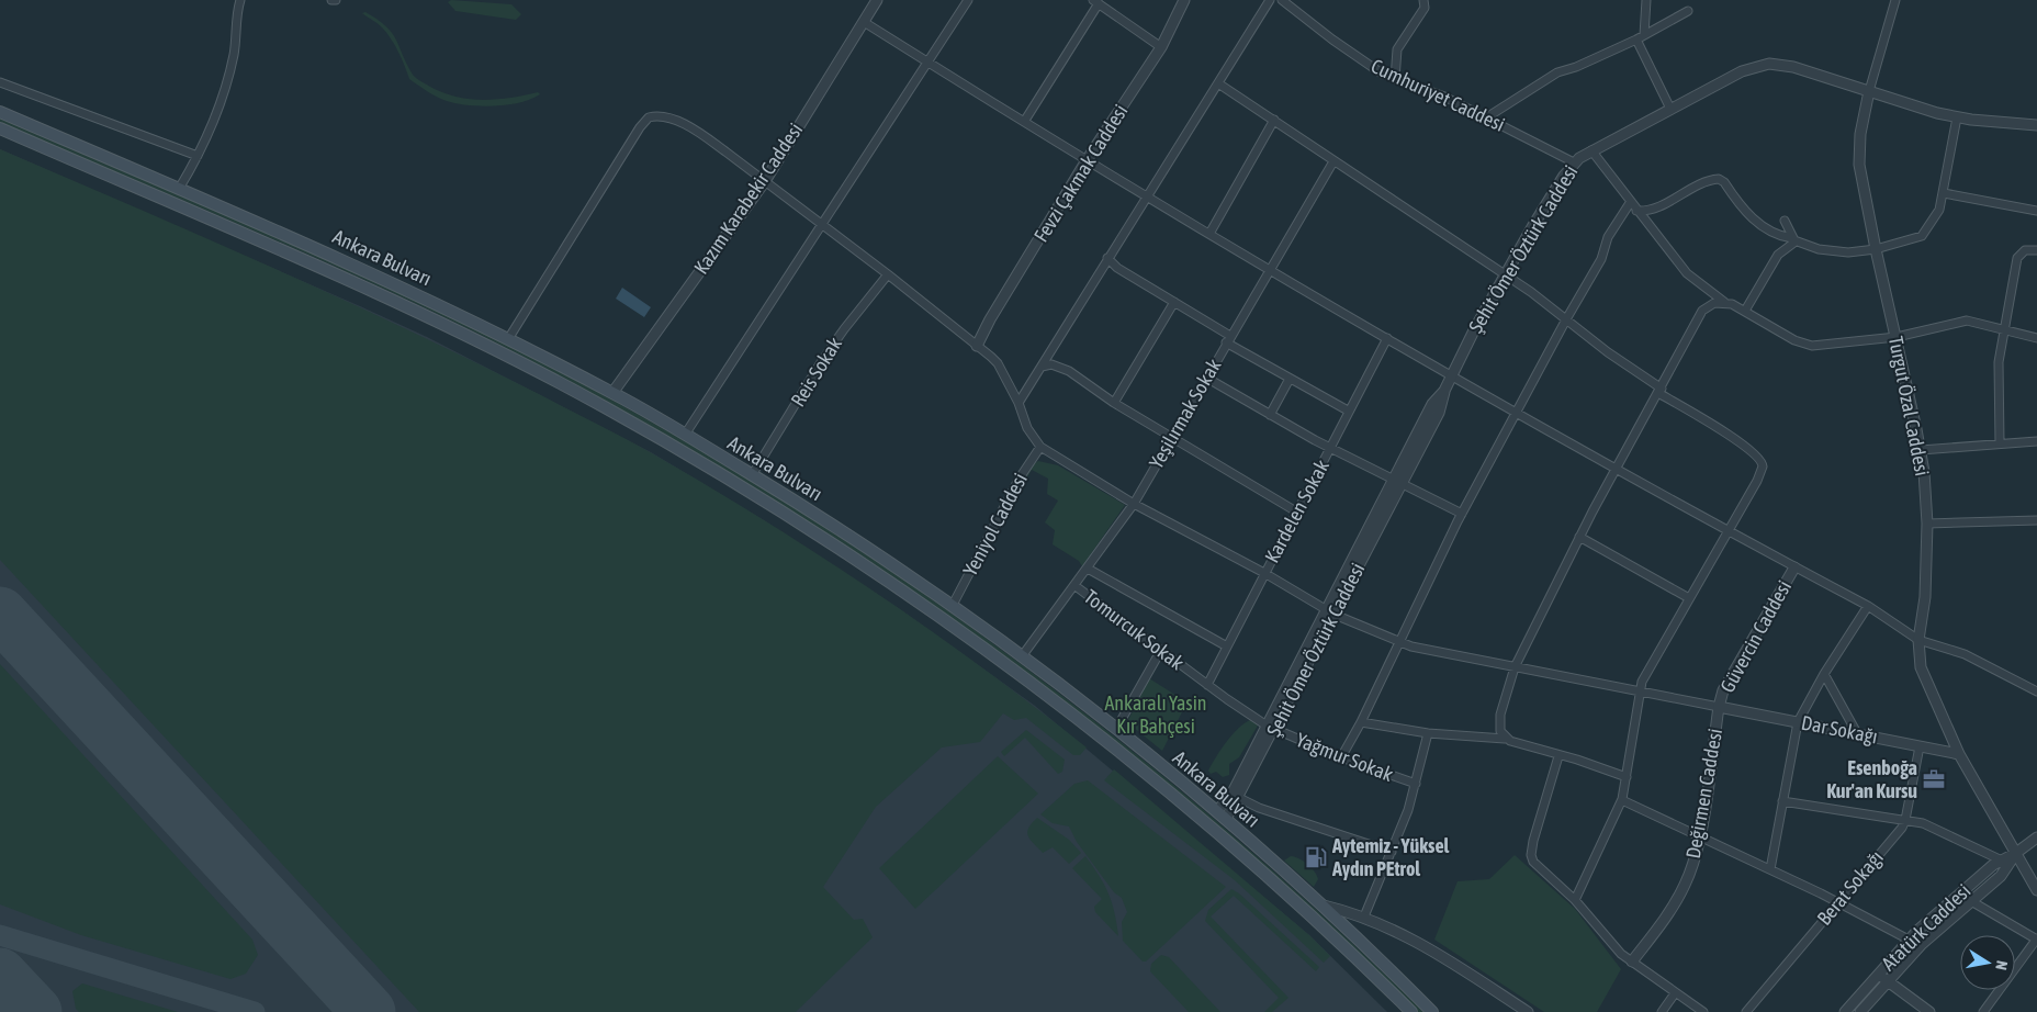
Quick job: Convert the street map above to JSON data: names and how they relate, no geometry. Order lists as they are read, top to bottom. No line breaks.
{"streets":{"main road":["Ankara Bulvarı"],"street":["Cumhuriyet Caddesi","Fevzi Çakmak Caddesi","Kazım Karabekir Caddesi","Şehit Ömer Öztürk Caddesi","Reis Sokak","Turgut Özal Caddesi","Yeşilırmak Sokak","Kardelen Sokak","Yeniyol Caddesi","Tomurcuk Sokak","Güvercin Caddesi","Dar Sokağı","Yağmur Sokak","Değirmen Caddesi","Berat Sokağı","Atatürk Caddesi"]},"crossings":[["Cumhuriyet Caddesi","Şehit Ömer Öztürk Caddesi"],["Kazım Karabekir Caddesi","Ankara Bulvarı"],["Şehit Ömer Öztürk Caddesi","Ankara Bulvarı"],["Şehit Ömer Öztürk Caddesi","Turgut Özal Caddesi"],["Şehit Ömer Öztürk Caddesi","Tomurcuk Sokak"],["Şehit Ömer Öztürk Caddesi","Yağmur Sokak"],["Ankara Bulvarı","Reis Sokak"],["Ankara Bulvarı","Yeşilırmak Sokak"],["Ankara Bulvarı","Yeniyol Caddesi"],["Turgut Özal Caddesi","Dar Sokağı"],["Turgut Özal Caddesi","Atatürk Caddesi"],["Yeşilırmak Sokak","Tomurcuk Sokak"],["Kardelen Sokak","Tomurcuk Sokak"],["Tomurcuk Sokak","Yağmur Sokak"],["Güvercin Caddesi","Dar Sokağı"],["Güvercin Caddesi","Değirmen Caddesi"],["Dar Sokağı","Değirmen Caddesi"],["Dar Sokağı","Berat Sokağı"]],"parks":["Ankaralı Yasin Kır Bahçesi"],"places":{"office":["Esenboğa Kur'an Kursu"],"fuel station":["Aytemiz - Yüksel Aydın PEtrol"]},"north":"right"}
